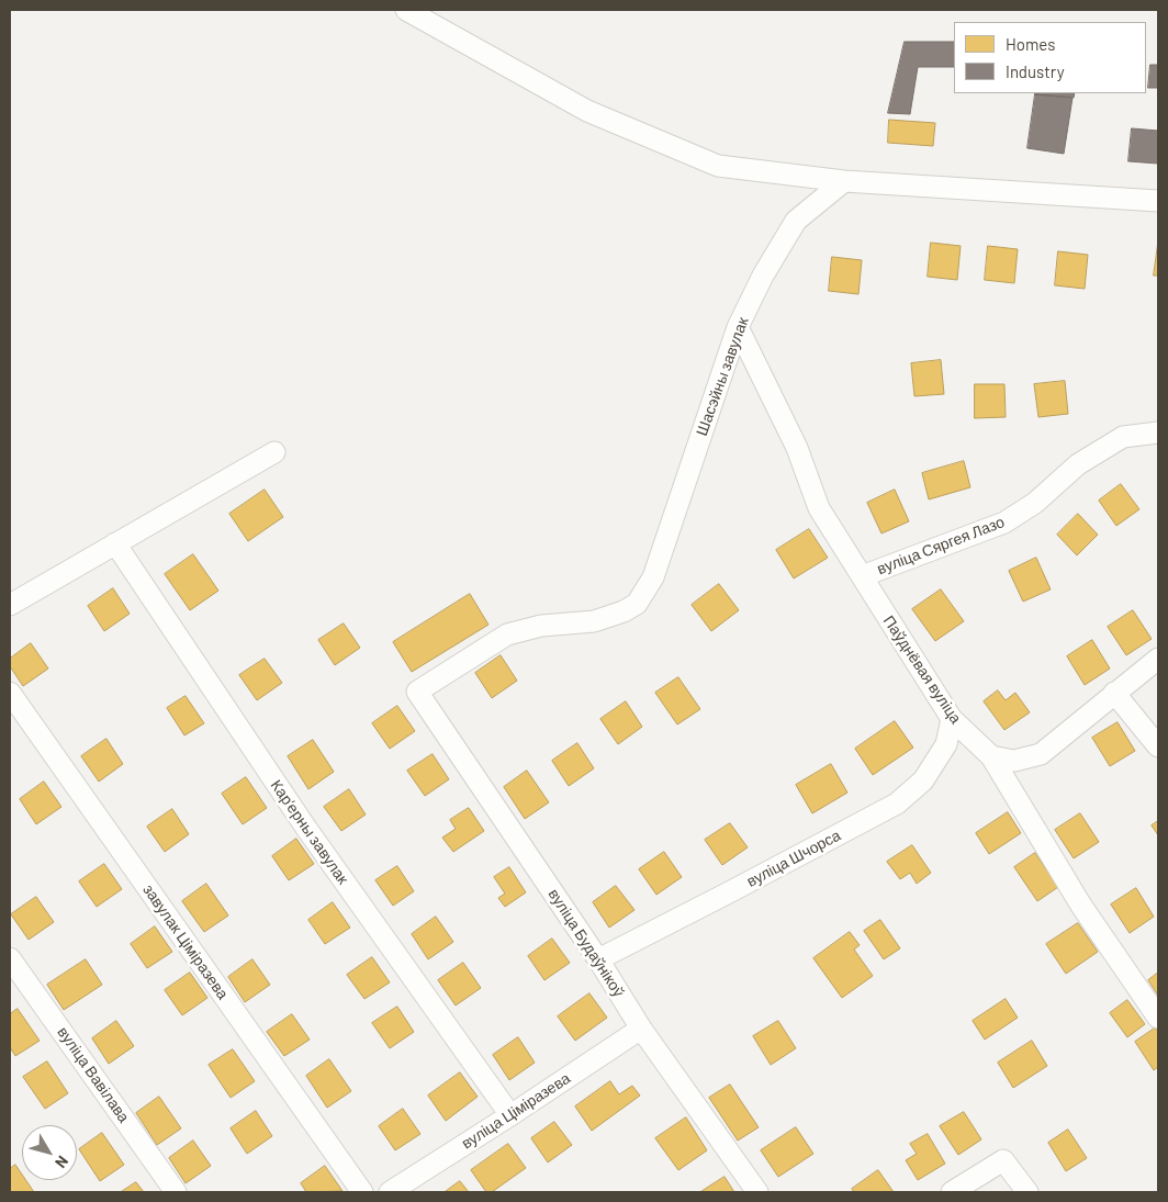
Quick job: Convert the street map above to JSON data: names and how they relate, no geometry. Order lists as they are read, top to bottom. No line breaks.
{"streets":{"street":["Шасэйны завулак","вуліца Сяргея Лазо","Паўднёвая вуліца","Карʼерны завулак","вуліца Шчорса","завулак Ціміразева","вуліца Будаўнікоў","вуліца Вавілава","вуліца Ціміразева"]},"crossings":[["Шасэйны завулак","Паўднёвая вуліца"],["Шасэйны завулак","вуліца Будаўнікоў"],["вуліца Сяргея Лазо","Паўднёвая вуліца"],["Паўднёвая вуліца","вуліца Шчорса"],["Карʼерны завулак","вуліца Ціміразева"],["вуліца Шчорса","вуліца Будаўнікоў"],["вуліца Будаўнікоў","вуліца Ціміразева"]],"legend":["Homes","Industry"],"north":"bottom right"}
